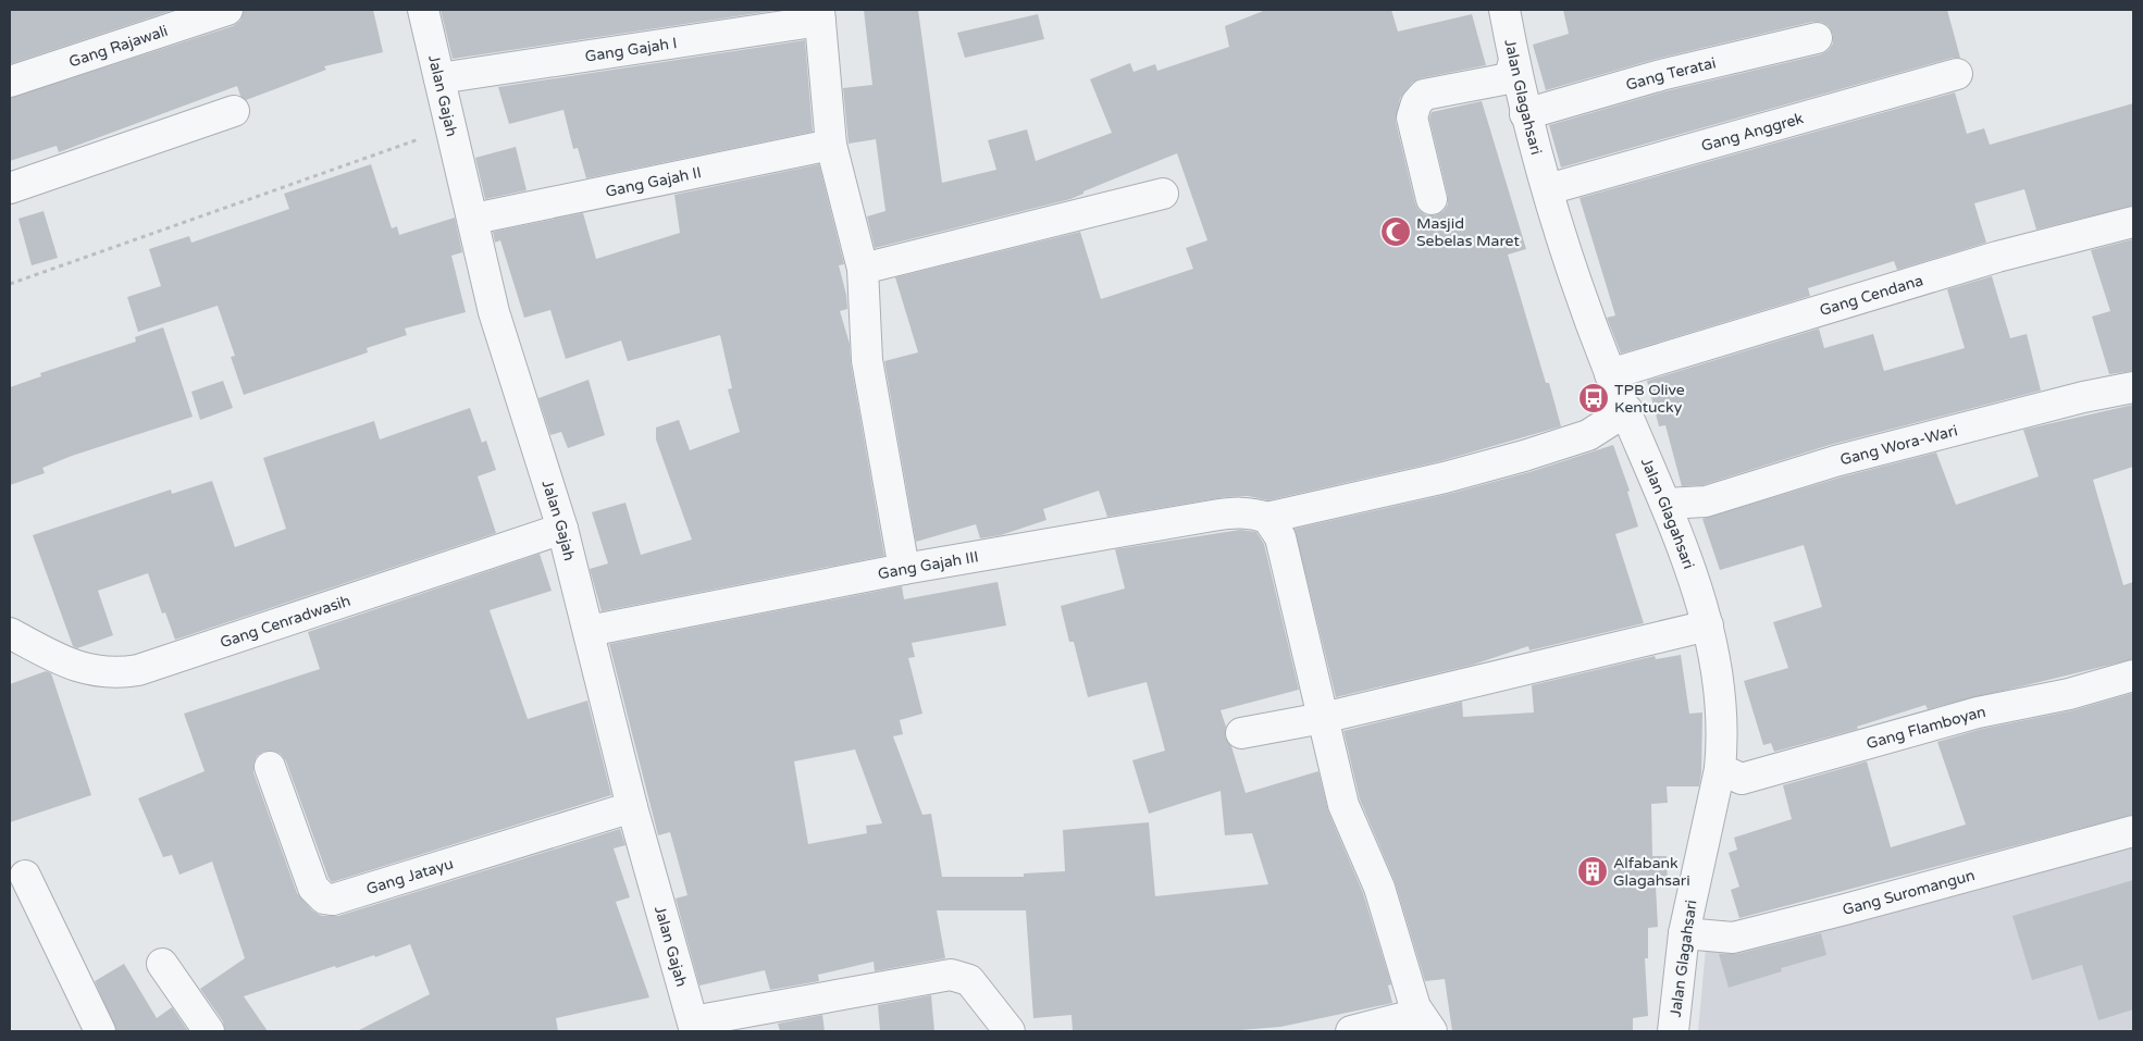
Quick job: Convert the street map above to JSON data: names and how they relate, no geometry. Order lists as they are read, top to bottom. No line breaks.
{"streets":{"street":["Gang Rajawali","Gang Gajah I","Gang Teratai","Jalan Gajah","Jalan Glagahsari","Gang Anggrek","Gang Gajah II","Gang Cendana","Gang Wora-Wari","Gang Gajah III","Gang Cenradwasih","Gang Flamboyan","Gang Jatayu","Gang Suromangun"]},"crossings":[["Gang Gajah I","Jalan Gajah"],["Gang Teratai","Jalan Glagahsari"],["Jalan Gajah","Gang Gajah II"],["Jalan Gajah","Gang Gajah III"],["Jalan Gajah","Gang Cenradwasih"],["Jalan Gajah","Gang Jatayu"],["Jalan Glagahsari","Gang Anggrek"],["Jalan Glagahsari","Gang Cendana"],["Jalan Glagahsari","Gang Wora-Wari"],["Jalan Glagahsari","Gang Flamboyan"],["Jalan Glagahsari","Gang Suromangun"]],"places":{"mosque":["Masjid Sebelas Maret"],"bus stop":["TPB Olive Kentucky"],"building":["Alfabank Glagahsari"]}}
